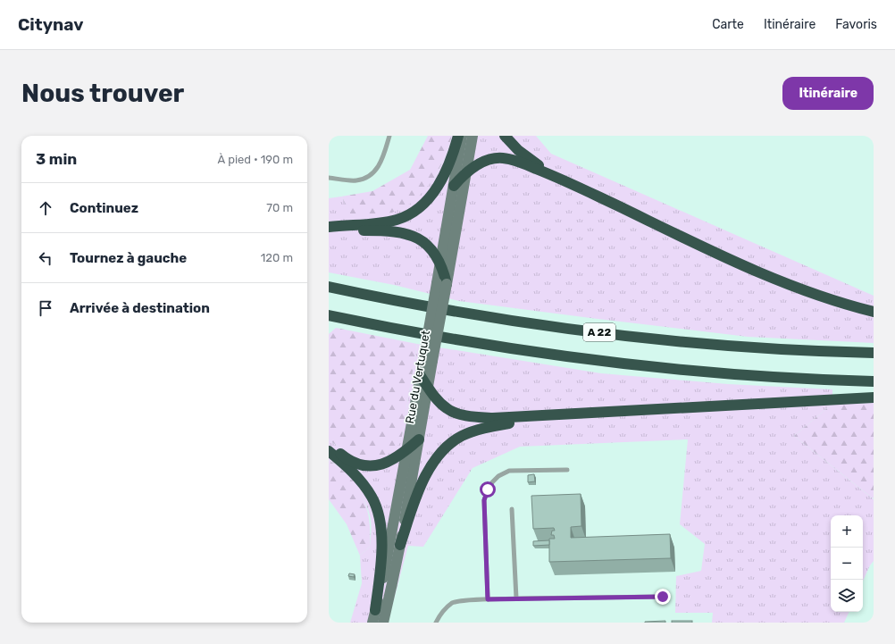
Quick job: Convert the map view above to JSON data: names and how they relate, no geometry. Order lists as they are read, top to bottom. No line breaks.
{"streets":{"highway":["A 22"],"street":["Rue du Vertuquet"]},"page":{"header":"Citynav","nav":["Carte","Itinéraire","Favoris"],"buttons":"Itinéraire","title":"Nous trouver","heading":["3 min","À pied · 190 m"],"list":[["Continuez","70 m"],["Tournez à gauche","120 m"],"Arrivée à destination"],"map_buttons":["+","−"]}}
